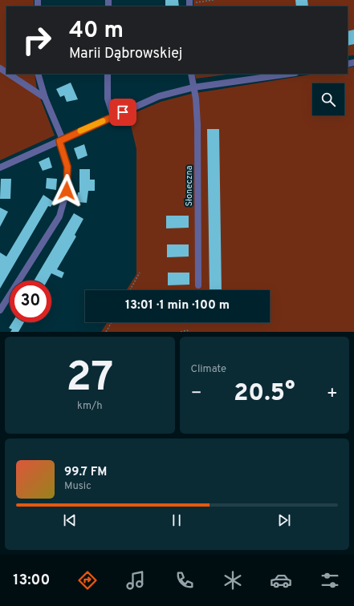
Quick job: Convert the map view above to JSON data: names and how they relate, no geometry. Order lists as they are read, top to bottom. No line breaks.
{"streets":{"street":["Słoneczna"]},"page":{"turn":["40 m","Marii Dąbrowskiej"],"limit":"30","trip":"13:01 · 1 min · 100 m","tile":[["27","km/h"],"Climate"],"heat":["−","20.5°","+"],"song":["99.7 FM","Music"],"tabs":"13:00"}}
